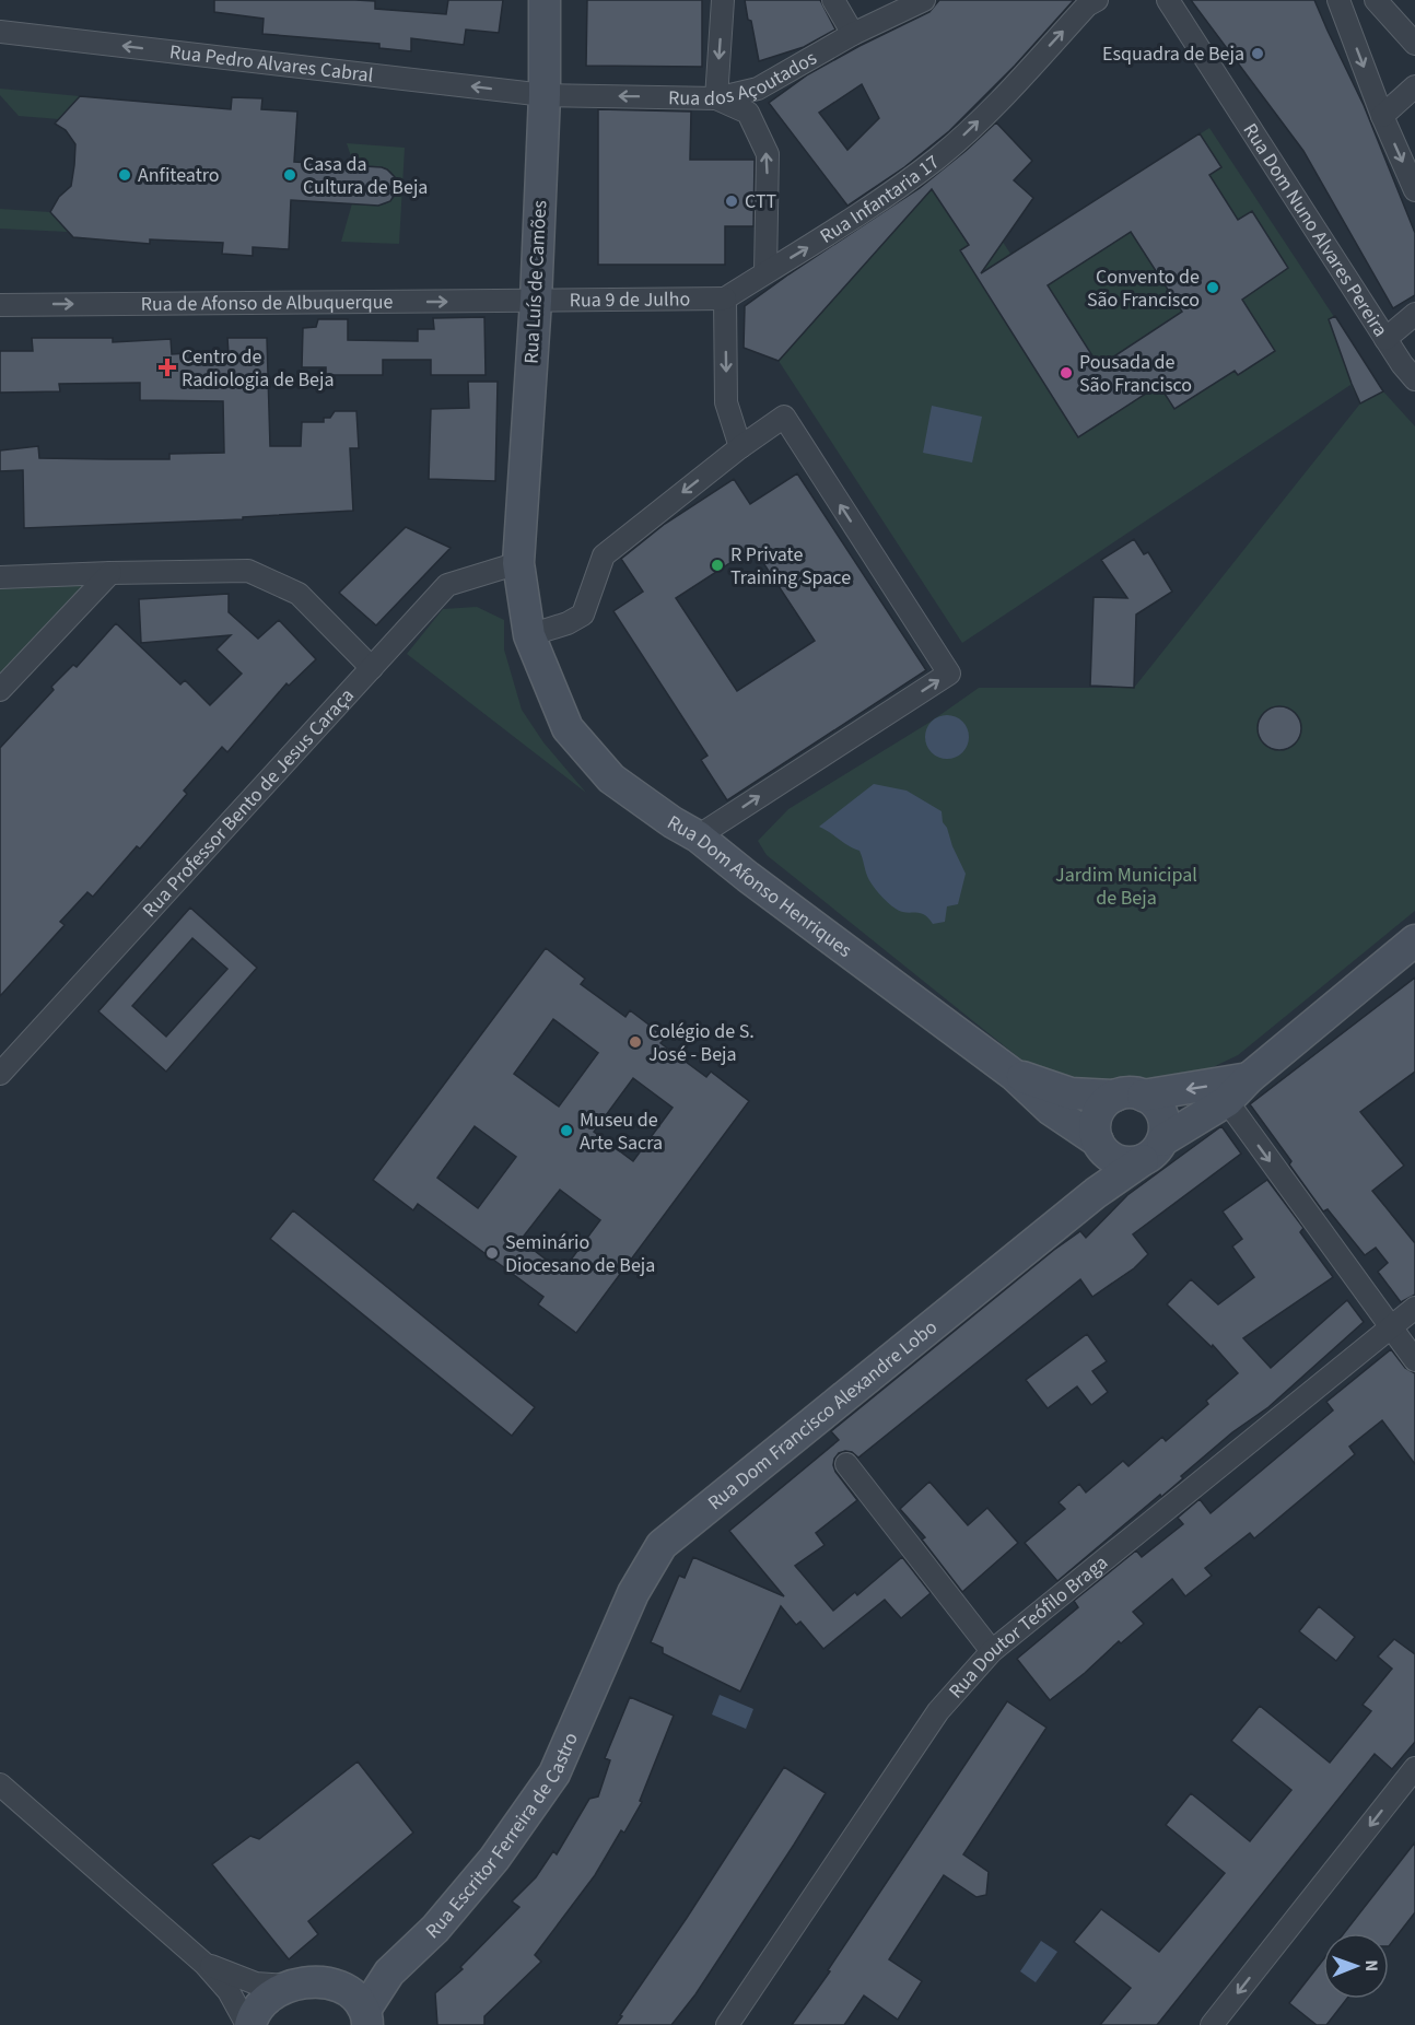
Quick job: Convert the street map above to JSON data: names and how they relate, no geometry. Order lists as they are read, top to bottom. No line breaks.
{"streets":{"main road":["Rua Luís de Camões","Rua Dom Afonso Henriques","Rua Dom Francisco Alexandre Lobo","Rua Escritor Ferreira de Castro"],"street":["Rua Pedro Alvares Cabral","Rua dos Açoutados","Rua Infantaria 17","Rua Dom Nuno Alvares Pereira","Rua 9 de Julho","Rua de Afonso de Albuquerque","Rua Professor Bento de Jesus Caraça","Rua Doutor Teófilo Braga"]},"crossings":[["Rua Pedro Alvares Cabral","Rua dos Açoutados"],["Rua Pedro Alvares Cabral","Rua Luís de Camões"],["Rua dos Açoutados","Rua Luís de Camões"],["Rua Infantaria 17","Rua 9 de Julho"],["Rua Luís de Camões","Rua 9 de Julho"],["Rua Luís de Camões","Rua de Afonso de Albuquerque"],["Rua Luís de Camões","Rua Professor Bento de Jesus Caraça"],["Rua Luís de Camões","Rua Dom Afonso Henriques"],["Rua 9 de Julho","Rua de Afonso de Albuquerque"],["Rua Professor Bento de Jesus Caraça","Rua Dom Afonso Henriques"],["Rua Dom Afonso Henriques","Rua Dom Francisco Alexandre Lobo"],["Rua Dom Francisco Alexandre Lobo","Rua Escritor Ferreira de Castro"]],"one_way":["Rua Pedro Alvares Cabral","Rua dos Açoutados","Rua Infantaria 17","Rua de Afonso de Albuquerque"],"parks":["Jardim Municipal de Beja"],"places":{"other":["Esquadra de Beja","Anfiteatro","Casa da Cultura de Beja","CTT","Convento de São Francisco","Pousada de São Francisco","R Private Training Space","Colégio de S. José - Beja","Museu de Arte Sacra","Seminário Diocesano de Beja"],"health":["Centro de Radiologia de Beja"]},"north":"right"}
